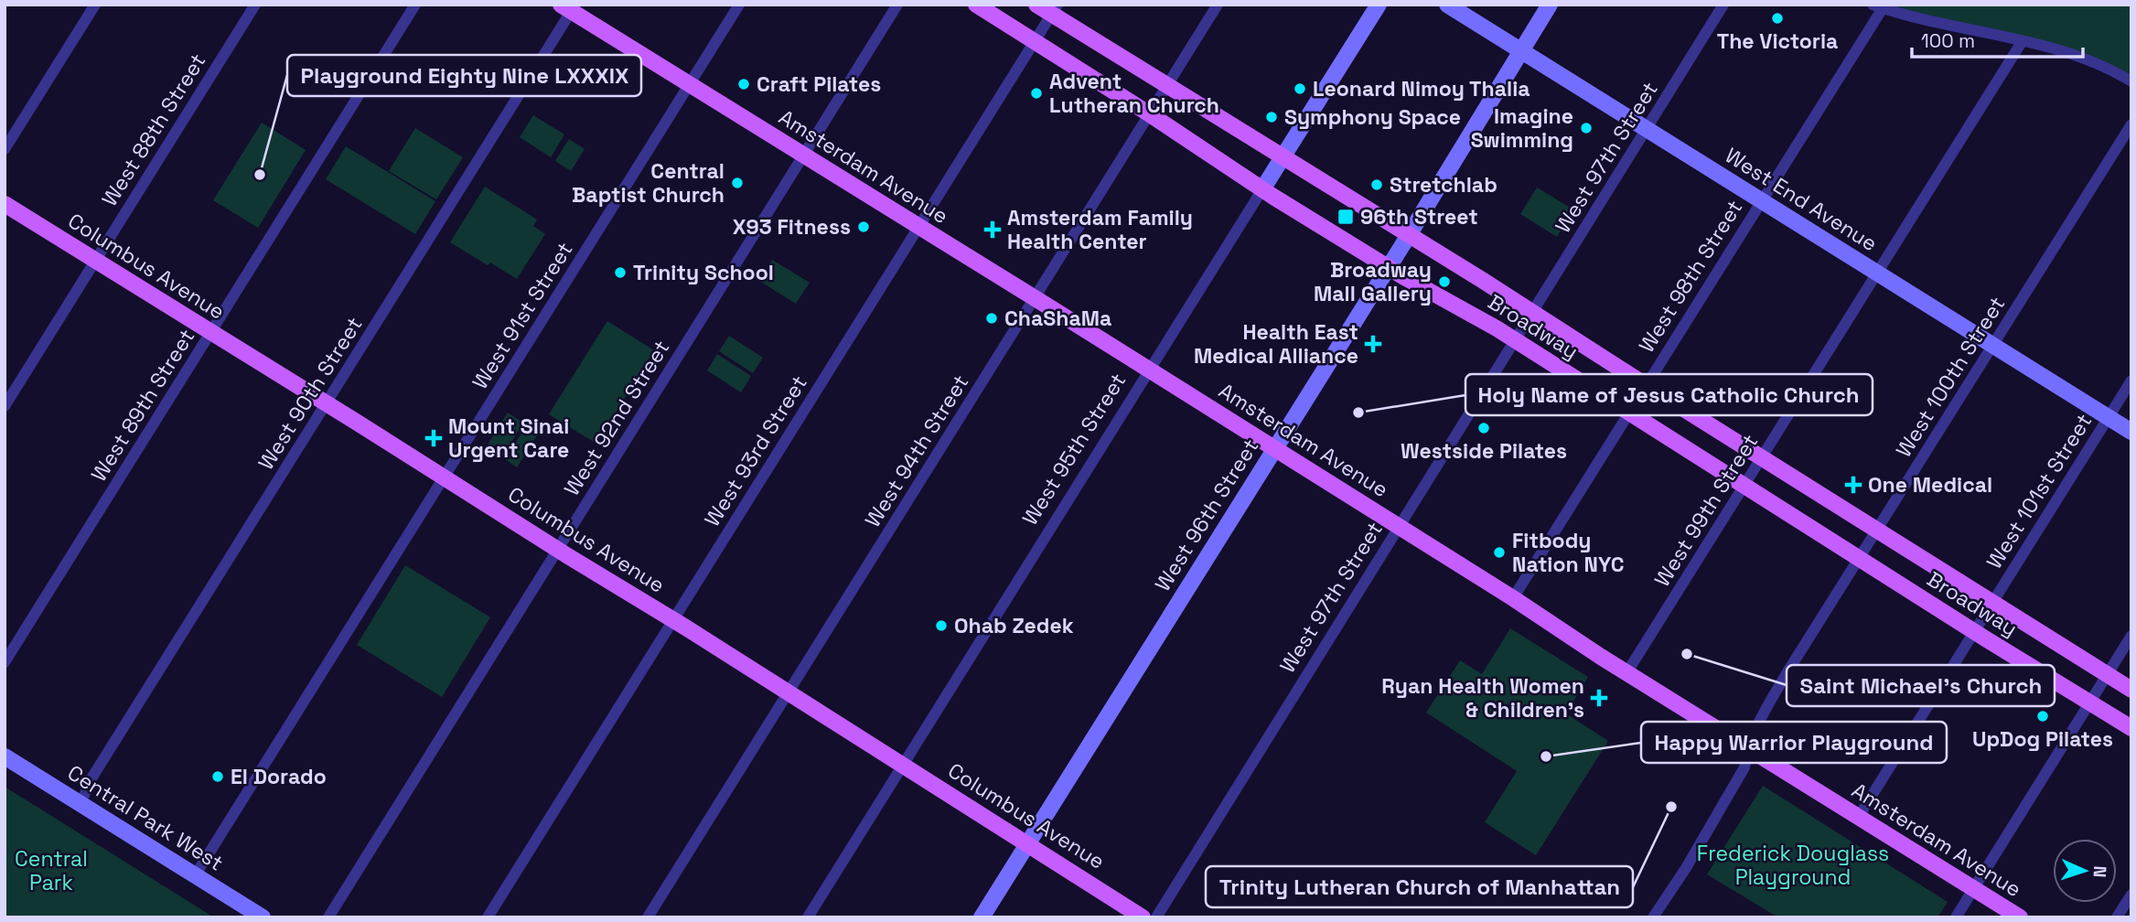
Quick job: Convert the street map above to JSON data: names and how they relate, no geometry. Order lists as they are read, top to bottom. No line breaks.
{"streets":{"main road":["Amsterdam Avenue","West End Avenue","Columbus Avenue","Broadway","West 95th Street","West 96th Street","Central Park West"],"street":["West 88th Street","West 97th Street","West 98th Street","West 91st Street","West 100th Street","West 90th Street","West 89th Street","West 92nd Street","West 93rd Street","West 94th Street","West 101st Street","West 99th Street"]},"crossings":[["West 88th Street","Columbus Avenue"],["West 97th Street","Amsterdam Avenue"],["West 97th Street","West End Avenue"],["West 97th Street","Broadway"],["Amsterdam Avenue","West 98th Street"],["Amsterdam Avenue","West 91st Street"],["Amsterdam Avenue","West 100th Street"],["Amsterdam Avenue","West 90th Street"],["Amsterdam Avenue","West 92nd Street"],["Amsterdam Avenue","West 95th Street"],["Amsterdam Avenue","West 93rd Street"],["Amsterdam Avenue","West 94th Street"],["Amsterdam Avenue","West 101st Street"],["Amsterdam Avenue","West 99th Street"],["Amsterdam Avenue","West 96th Street"],["West End Avenue","West 98th Street"],["West End Avenue","West 100th Street"],["West End Avenue","West 101st Street"],["West End Avenue","West 99th Street"],["West End Avenue","West 96th Street"],["Columbus Avenue","West 91st Street"],["Columbus Avenue","West 90th Street"],["Columbus Avenue","West 89th Street"],["Columbus Avenue","West 92nd Street"],["Columbus Avenue","West 95th Street"],["Columbus Avenue","West 93rd Street"],["Columbus Avenue","West 94th Street"],["Columbus Avenue","West 96th Street"],["West 98th Street","Broadway"],["West 91st Street","Central Park West"],["Broadway","West 100th Street"],["Broadway","West 95th Street"],["Broadway","West 93rd Street"],["Broadway","West 94th Street"],["Broadway","West 101st Street"],["Broadway","West 99th Street"],["Broadway","West 96th Street"],["West 90th Street","Central Park West"]],"parks":["Frederick Douglass Playground","Central Park"],"places":{"other":["The Victoria","Craft Pilates","Leonard Nimoy Thalia","Advent Lutheran Church","Symphony Space","Imagine Swimming","Playground Eighty Nine LXXXIX","Central Baptist Church","Stretchlab","X93 Fitness","Trinity School","Broadway Mall Gallery","ChaShaMa","Holy Name of Jesus Catholic Church","Westside Pilates","Fitbody Nation NYC","Ohab Zedek","Saint Michael's Church","UpDog Pilates","Happy Warrior Playground","El Dorado","Trinity Lutheran Church of Manhattan"],"transit":["96th Street"],"health":["Amsterdam Family Health Center","Health East Medical Alliance","Mount Sinai Urgent Care","One Medical","Ryan Health Women & Children's"]},"scale_bar":"100 m","north":"right"}
